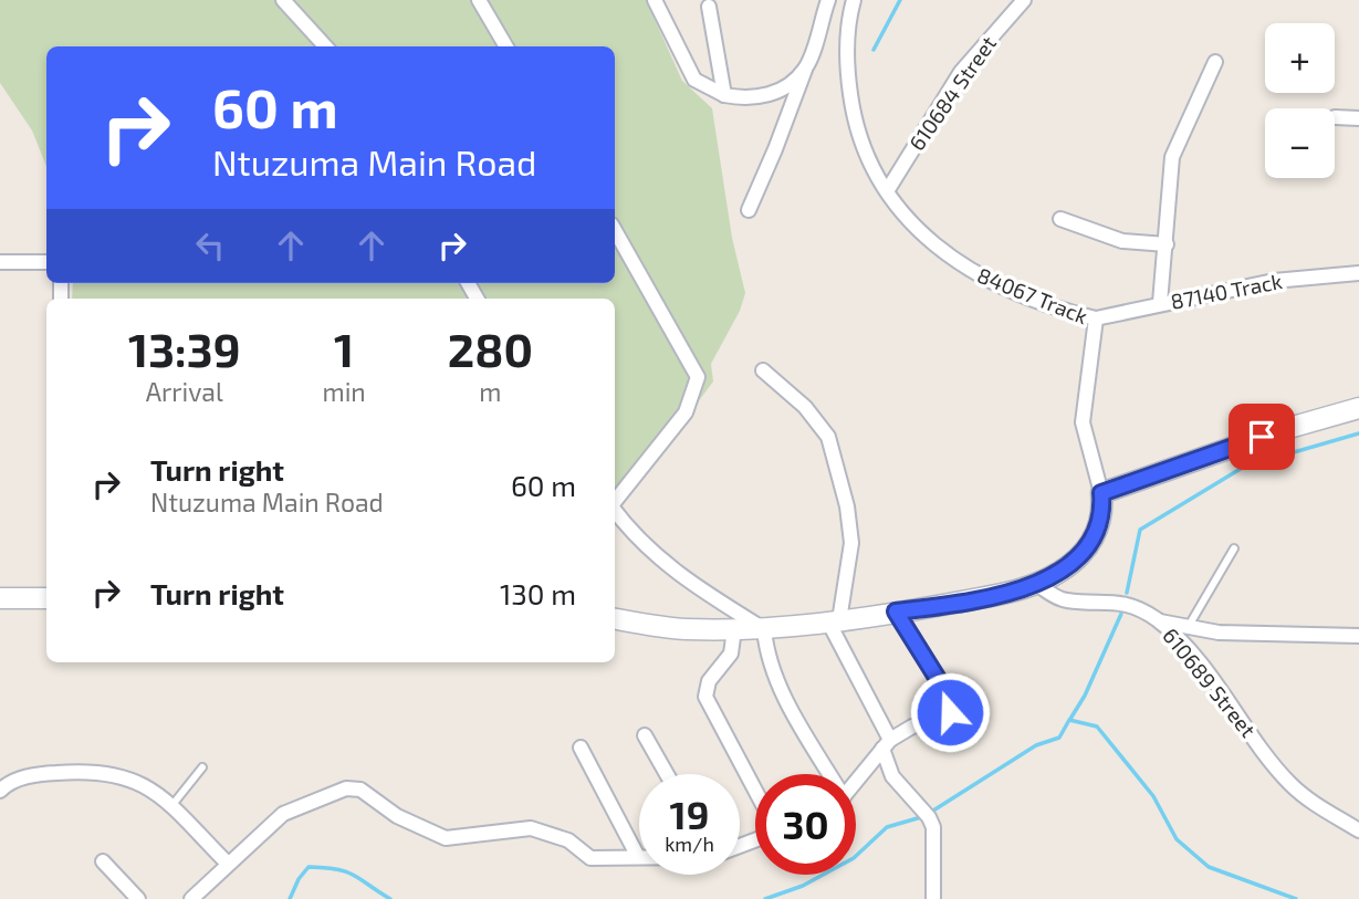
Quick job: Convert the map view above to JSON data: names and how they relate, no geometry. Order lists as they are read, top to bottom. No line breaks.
{"streets":{"street":["610684 Street","87140 Track","84067 Track","610689 Street"]},"crossings":[["610684 Street","84067 Track"],["87140 Track","84067 Track"]],"page":{"map_buttons":["+","−"],"turn":["60 m","Ntuzuma Main Road"],"eta":["13:39","Arrival","1","min","280","m"],"list":[{"name":"Turn right","note":"Ntuzuma Main Road","value":"60 m"},{"name":"Turn right","value":"130 m"}],"speed":"19 km/h","limit":"30"}}
